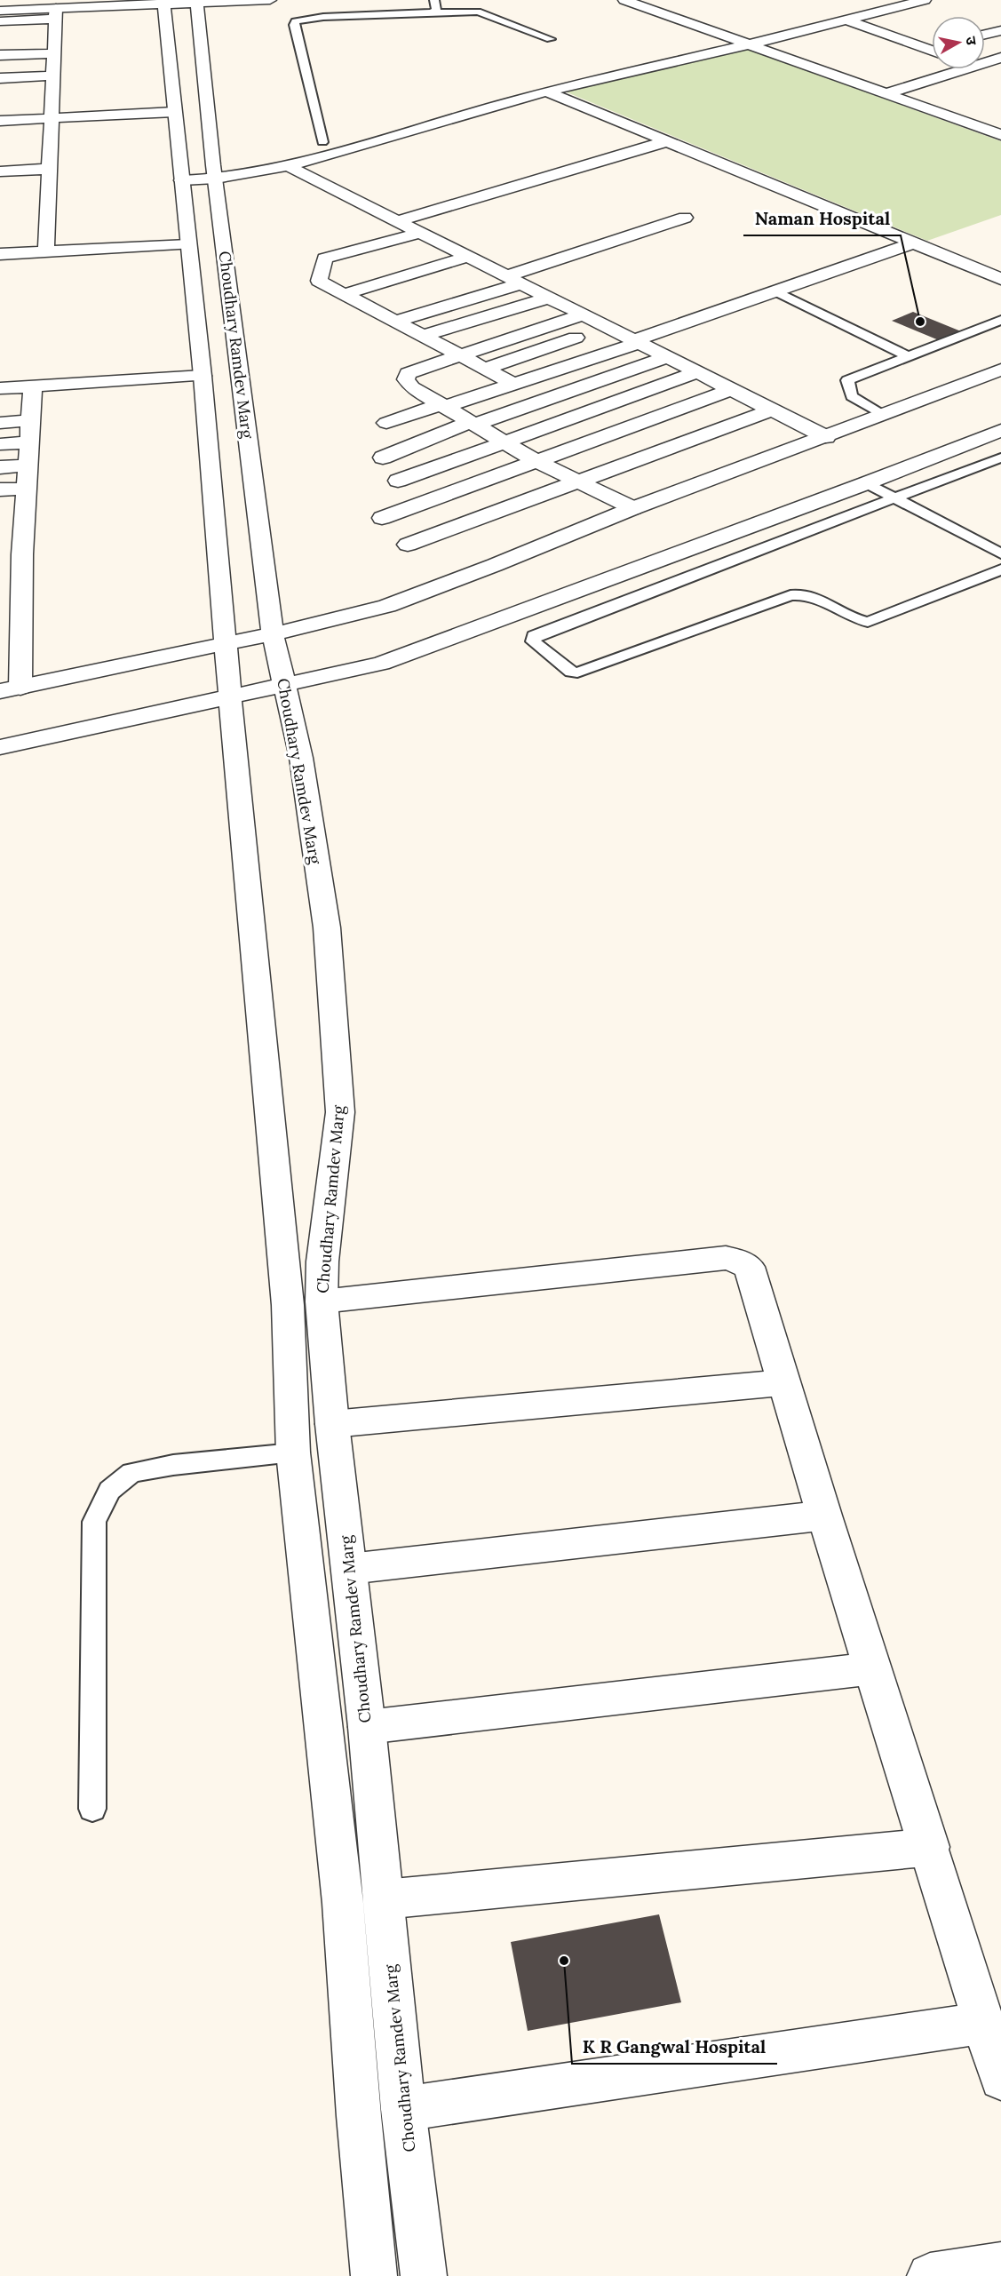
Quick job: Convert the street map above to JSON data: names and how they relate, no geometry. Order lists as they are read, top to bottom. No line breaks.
{"streets":{"street":["Choudhary Ramdev Marg"]},"places":["Naman Hospital","K R Gangwal Hospital"],"north":"right"}
